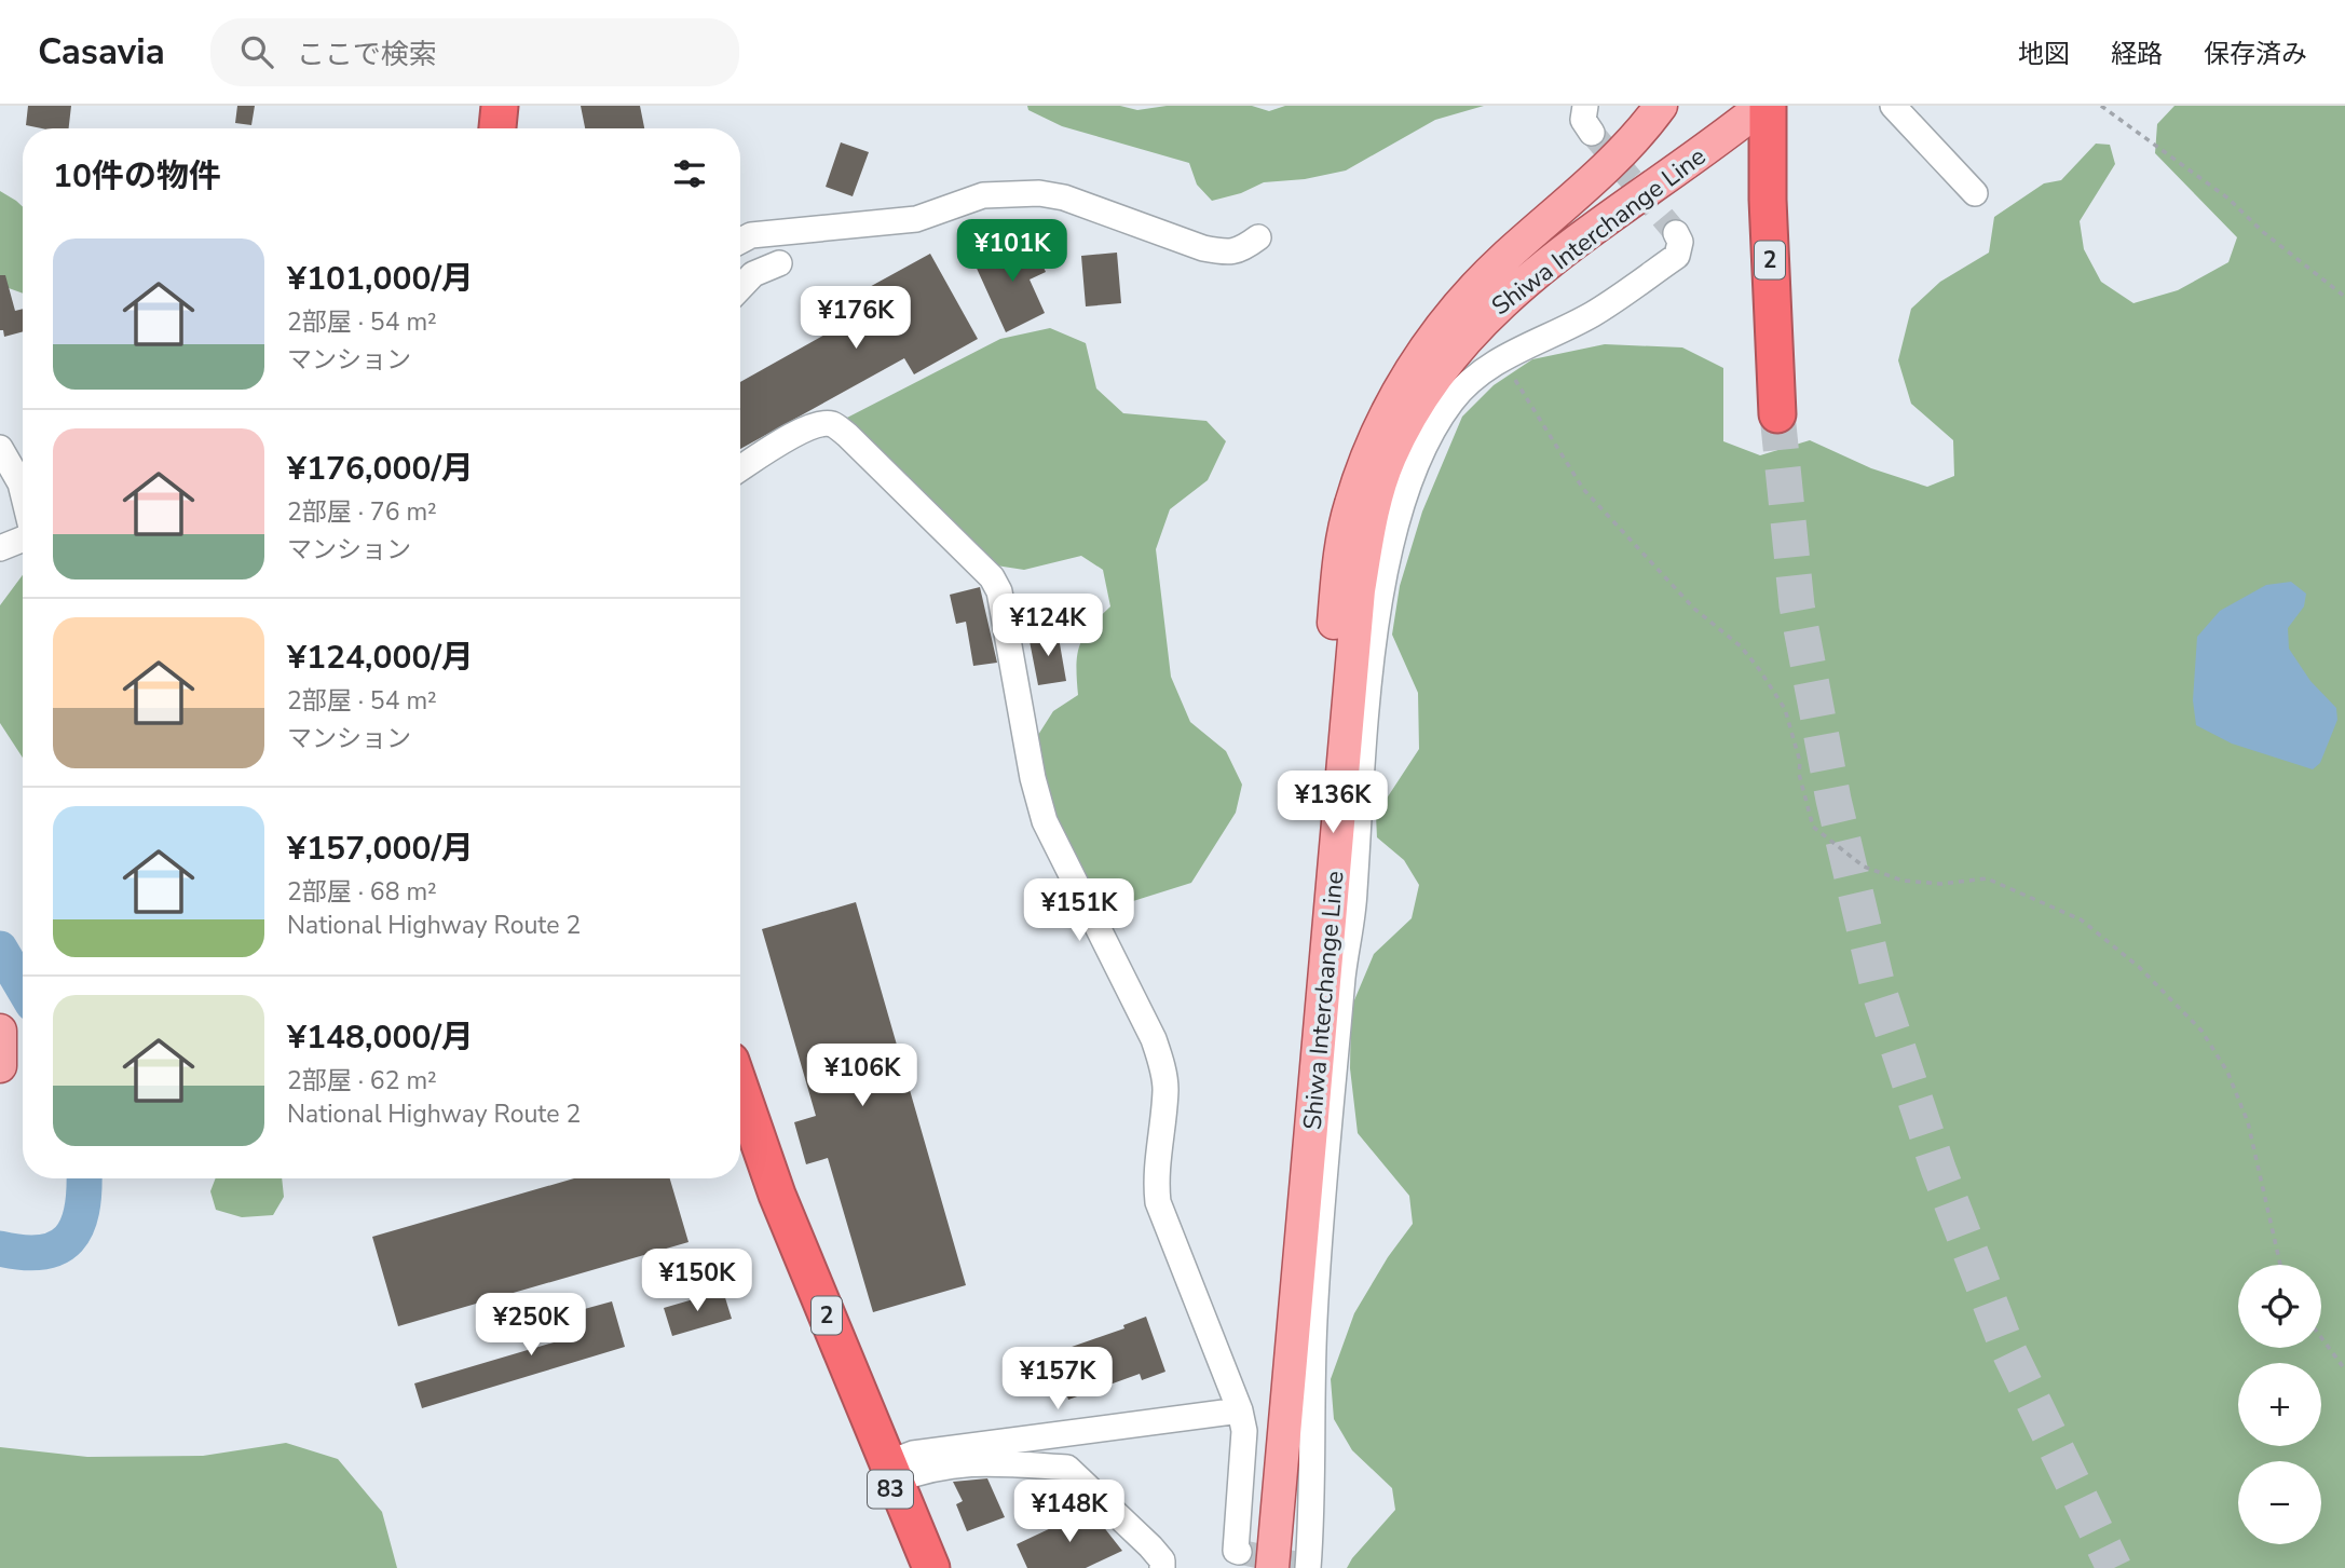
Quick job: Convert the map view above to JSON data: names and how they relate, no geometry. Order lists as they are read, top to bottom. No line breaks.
{"streets":{"highway":["2"],"main road":["Shiwa Interchange Line","83"]},"crossings":[["Shiwa Interchange Line","2"],["2","83"]],"page":{"header":"Casavia","search":"ここで検索","nav":["地図","経路","保存済み"],"heading":"10件の物件","price":["¥101K","¥176K","¥124K","¥136K","¥151K","¥106K","¥150K","¥250K","¥157K","¥148K"],"list":[{"name":"¥101,000/月","note":"2部屋 · 54 m² · マンション"},{"name":"¥176,000/月","note":"2部屋 · 76 m² · マンション"},{"name":"¥124,000/月","note":"2部屋 · 54 m² · マンション"},{"name":"¥157,000/月","note":"2部屋 · 68 m² · National Highway Route 2"},{"name":"¥148,000/月","note":"2部屋 · 62 m² · National Highway Route 2"}],"map_buttons":["+","−"]}}
